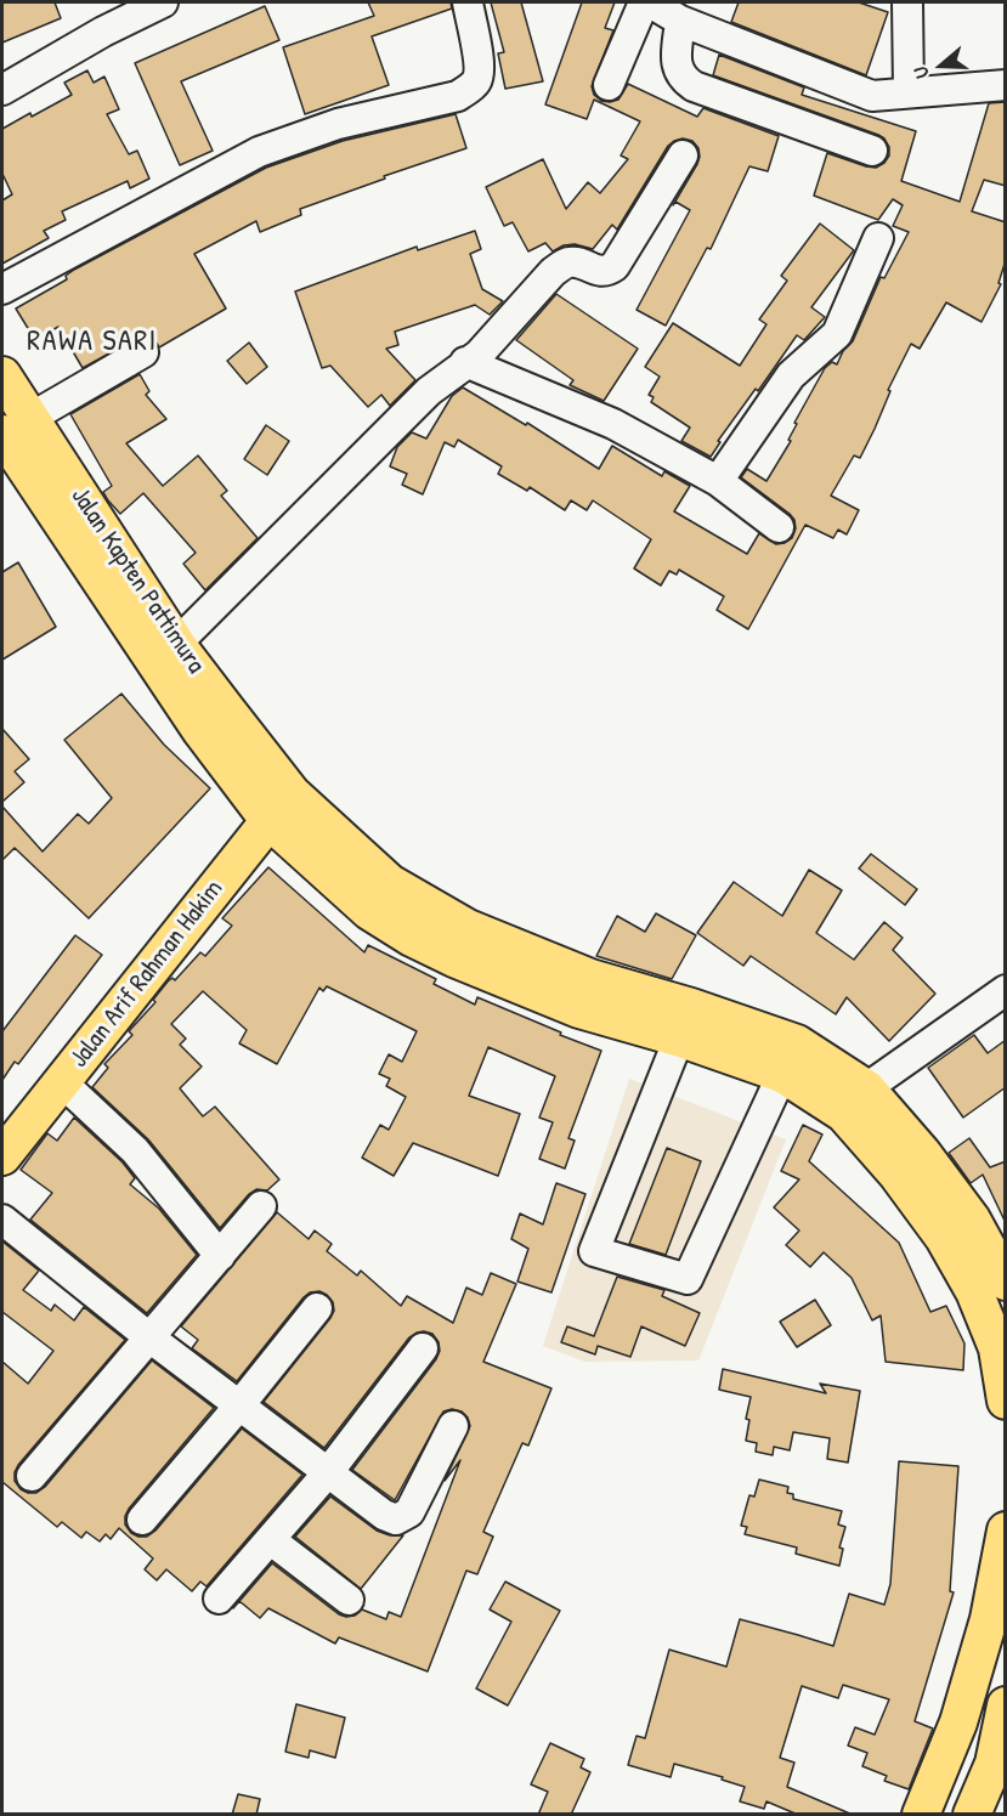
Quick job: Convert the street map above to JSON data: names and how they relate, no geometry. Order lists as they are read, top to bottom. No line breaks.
{"streets":{"main road":["Jalan Kapten Pattimura","Jalan Arif Rahman Hakim"]},"crossings":[["Jalan Kapten Pattimura","Jalan Arif Rahman Hakim"]],"districts":["RAWA SARI"],"north":"left"}
